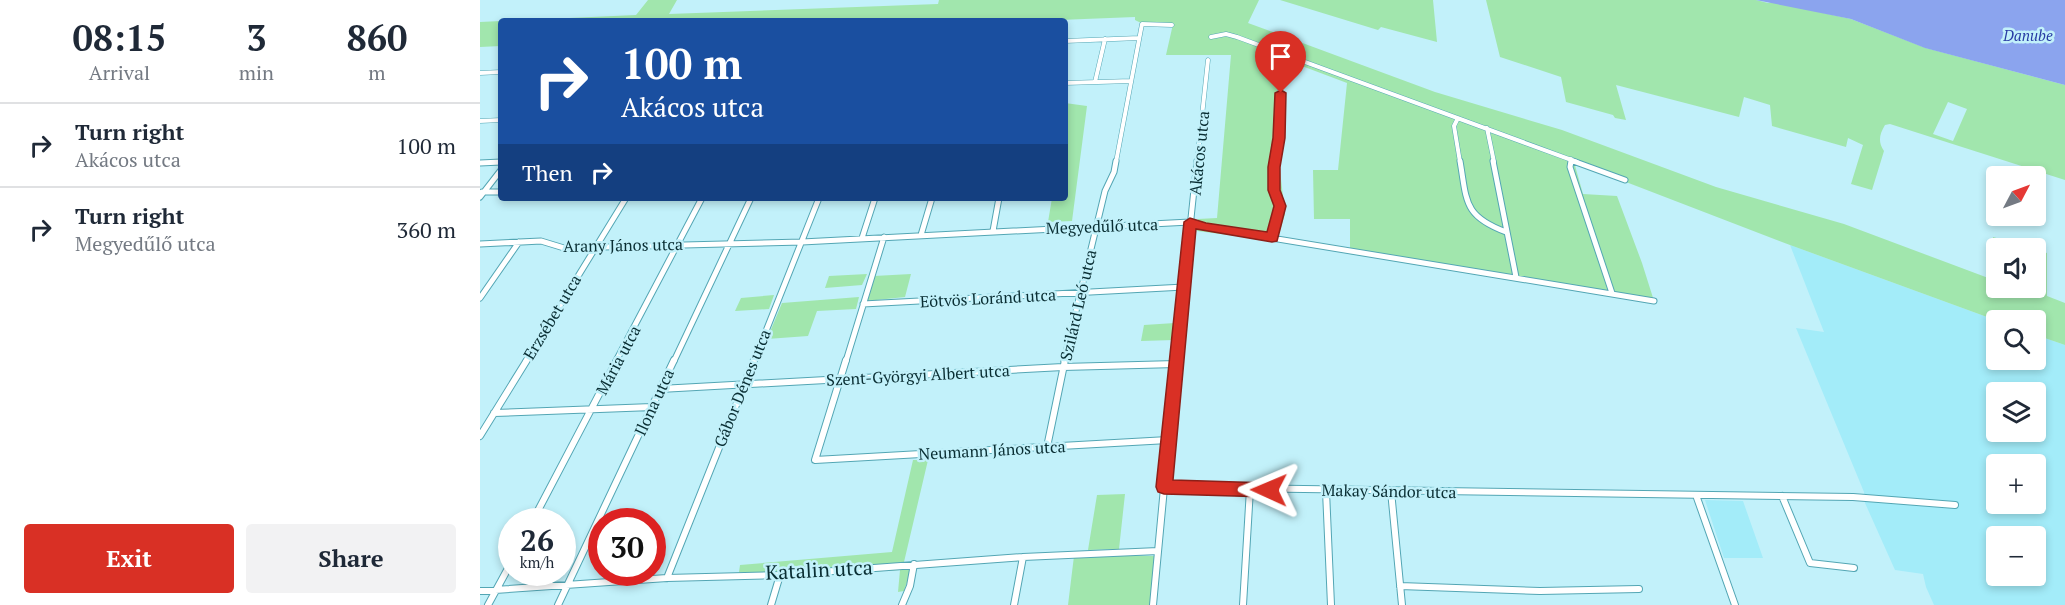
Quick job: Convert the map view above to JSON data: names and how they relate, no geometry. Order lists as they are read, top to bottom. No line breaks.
{"streets":{"street":["Akácos utca","Megyedűlő utca","Arany János utca","Eötvös Loránd utca","Szilárd Leó utca","Erzsébet utca","Mária utca","Szent-Györgyi Albert utca","Gábor Dénes utca","Ilona utca","Neumann János utca","Makay Sándor utca","Katalin utca"]},"crossings":[["Akácos utca","Megyedűlő utca"],["Akácos utca","Eötvös Loránd utca"],["Akácos utca","Szent-Györgyi Albert utca"],["Akácos utca","Neumann János utca"],["Akácos utca","Makay Sándor utca"],["Akácos utca","Katalin utca"],["Megyedűlő utca","Arany János utca"],["Megyedűlő utca","Szilárd Leó utca"],["Megyedűlő utca","Gábor Dénes utca"],["Megyedűlő utca","Ilona utca"],["Arany János utca","Erzsébet utca"],["Arany János utca","Mária utca"],["Arany János utca","Ilona utca"],["Eötvös Loránd utca","Szilárd Leó utca"],["Szilárd Leó utca","Szent-Györgyi Albert utca"],["Szilárd Leó utca","Neumann János utca"],["Szent-Györgyi Albert utca","Gábor Dénes utca"],["Szent-Györgyi Albert utca","Ilona utca"],["Szent-Györgyi Albert utca","Neumann János utca"],["Gábor Dénes utca","Katalin utca"]],"water":["Danube"],"north":"top right","page":{"eta":["08:15","Arrival","3","min","860","m"],"turn":["100 m","Akácos utca"],"list":[{"name":"Turn right","note":"Akácos utca","value":"100 m"},{"name":"Turn right","note":"Megyedűlő utca","value":"360 m"}],"then":"Then","map_buttons":["+","−"],"speed":"26 km/h","limit":"30","buttons":["Exit","Share"]}}
